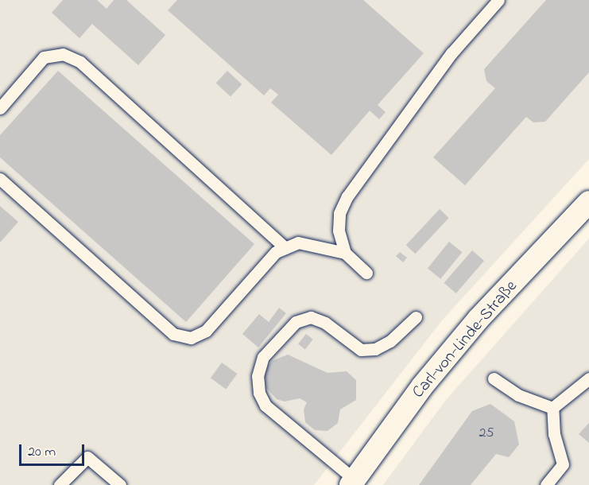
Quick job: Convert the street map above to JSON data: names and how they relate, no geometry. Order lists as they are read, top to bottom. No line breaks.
{"streets":{"street":["Carl-von-Linde-Straße"]},"house_numbers":["25"],"scale_bar":"20 m"}
